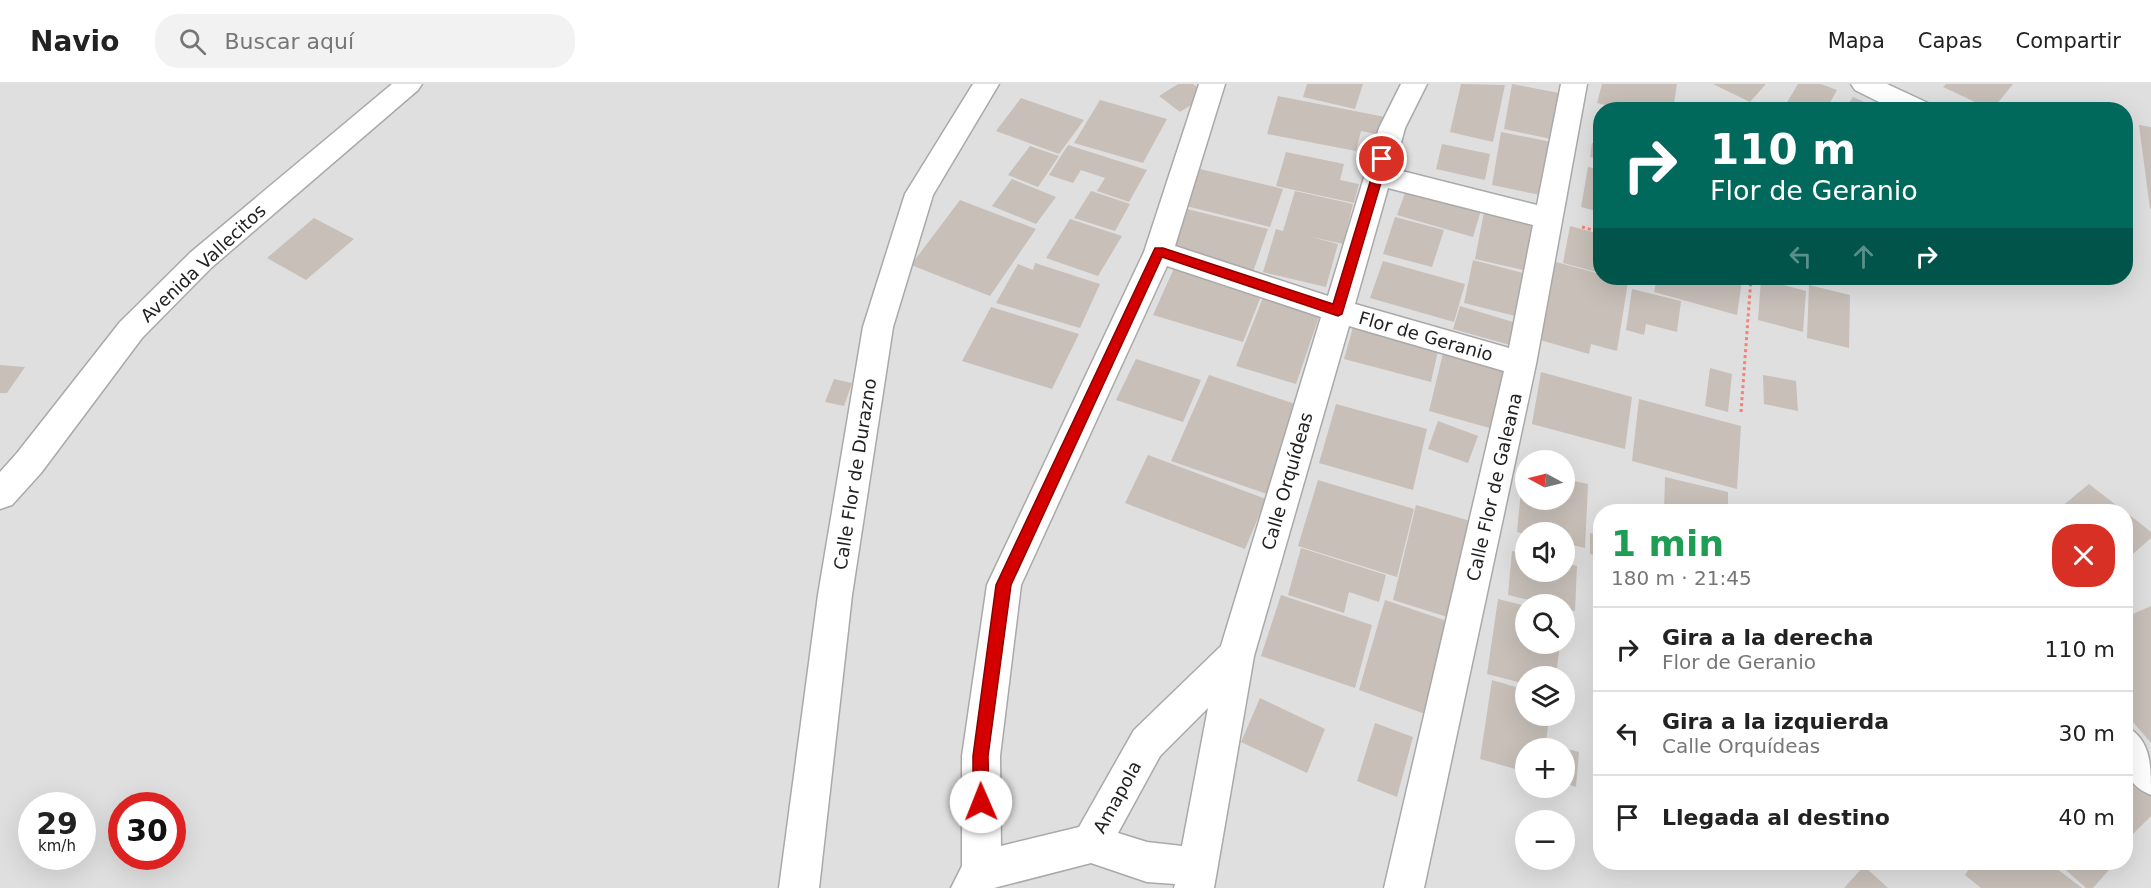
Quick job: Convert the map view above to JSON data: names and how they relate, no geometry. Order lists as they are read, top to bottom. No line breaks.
{"streets":{"street":["Avenida Vallecitos","Flor de Geranio","Calle Flor de Durazno","Calle Orquídeas","Calle Flor de Galeana","Amapola"]},"crossings":[["Flor de Geranio","Calle Orquídeas"],["Flor de Geranio","Calle Flor de Galeana"],["Calle Orquídeas","Amapola"]],"north":"left","page":{"header":"Navio","search":"Buscar aquí","nav":["Mapa","Capas","Compartir"],"turn":["110 m","Flor de Geranio"],"map_buttons":["+","−"],"heading":["1 min","180 m · 21:45"],"list":[{"name":"Gira a la derecha","note":"Flor de Geranio","value":"110 m"},{"name":"Gira a la izquierda","note":"Calle Orquídeas","value":"30 m"},{"name":"Llegada al destino","value":"40 m"}],"speed":"29 km/h","limit":"30"}}
